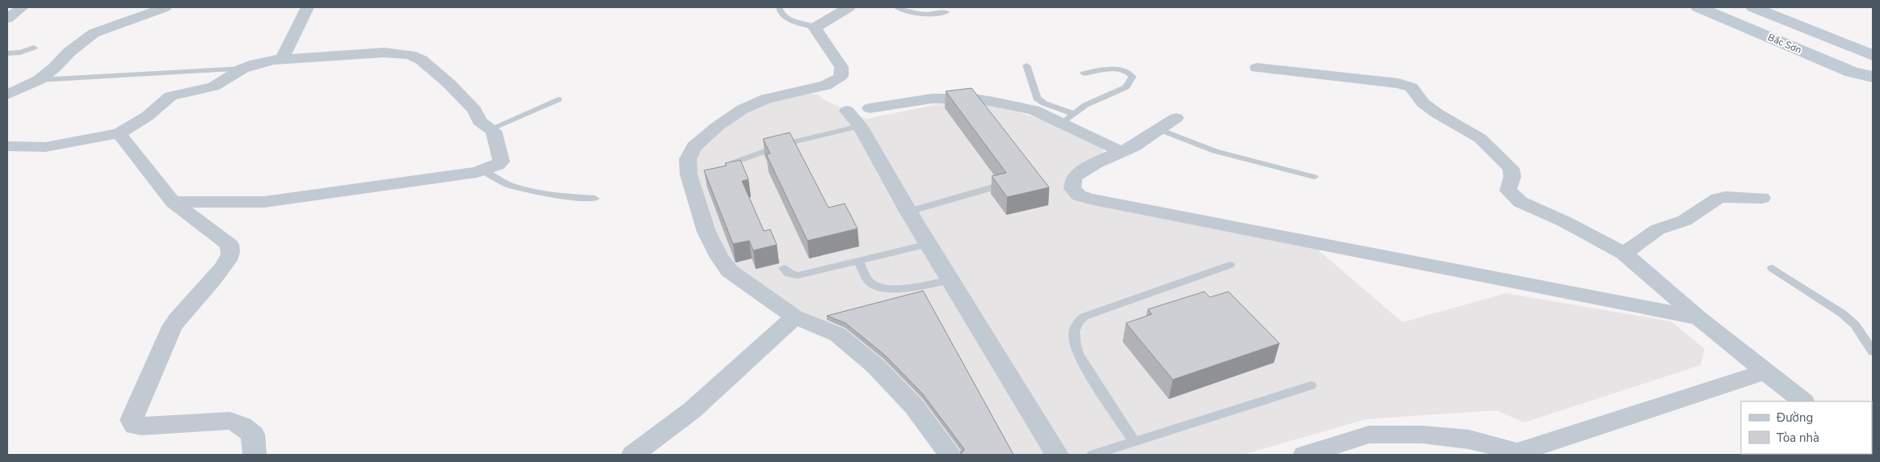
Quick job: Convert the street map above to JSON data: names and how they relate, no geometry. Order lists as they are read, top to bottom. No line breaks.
{"streets":{"main road":["Bắc Sơn"]},"legend":["Đường","Tòa nhà"]}
